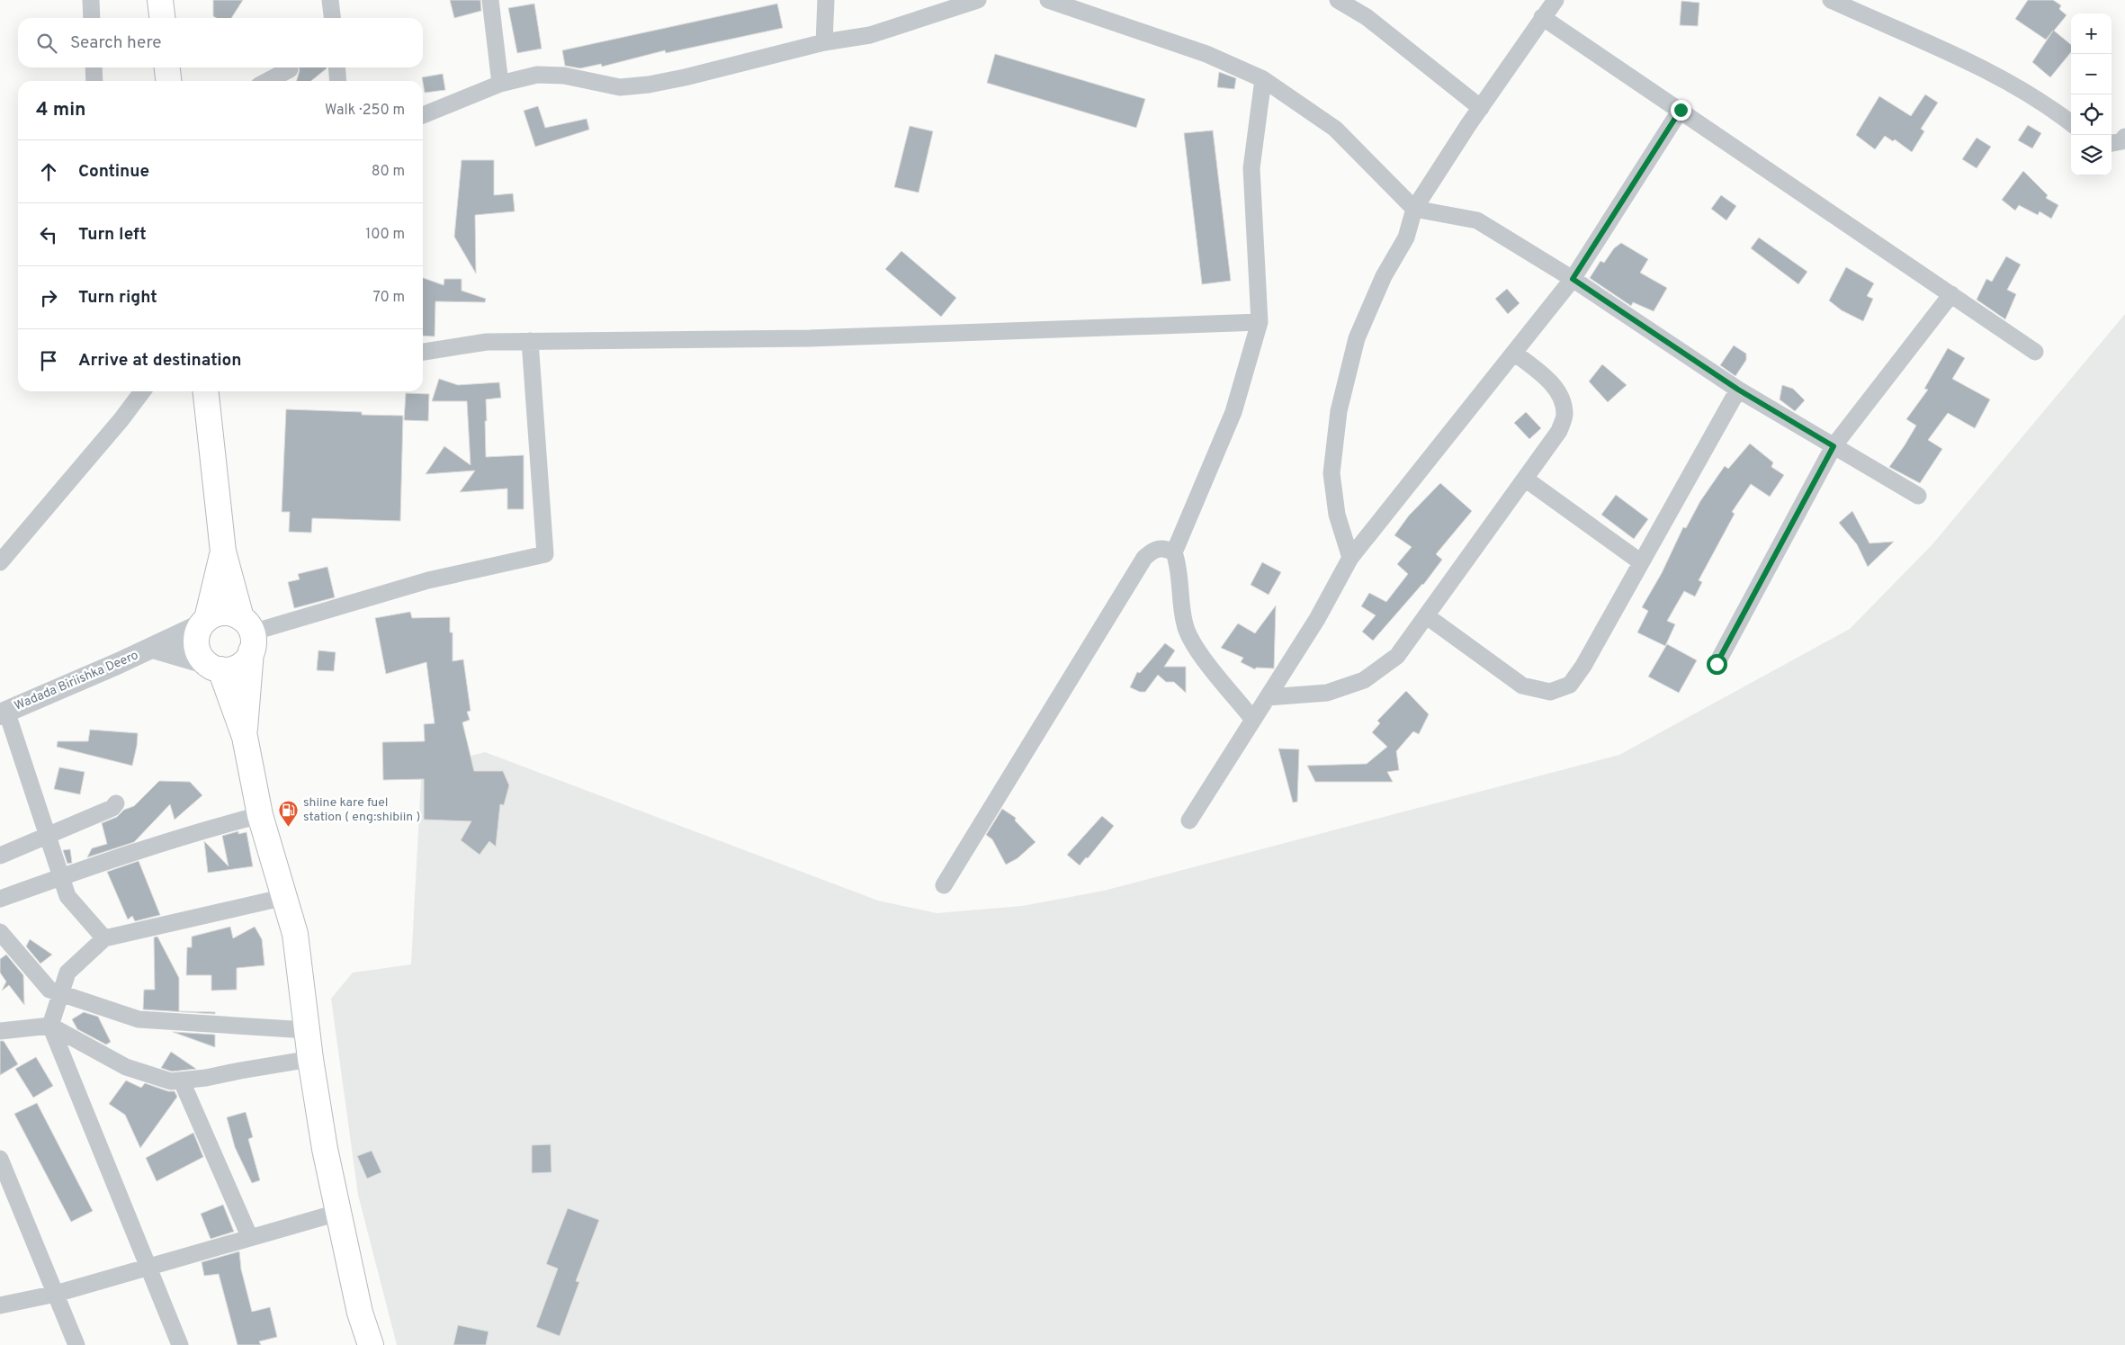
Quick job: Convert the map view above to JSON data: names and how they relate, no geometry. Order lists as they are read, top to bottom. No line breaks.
{"streets":{"street":["Wadada Biriishka Deero"]},"places":{"fuel station":["shiine kare fuel station ( eng:shibiin )"]},"page":{"map_buttons":["+","−"],"search":"Search here","heading":["4 min","Walk · 250 m"],"list":[["Continue","80 m"],["Turn left","100 m"],["Turn right","70 m"],"Arrive at destination"]}}
